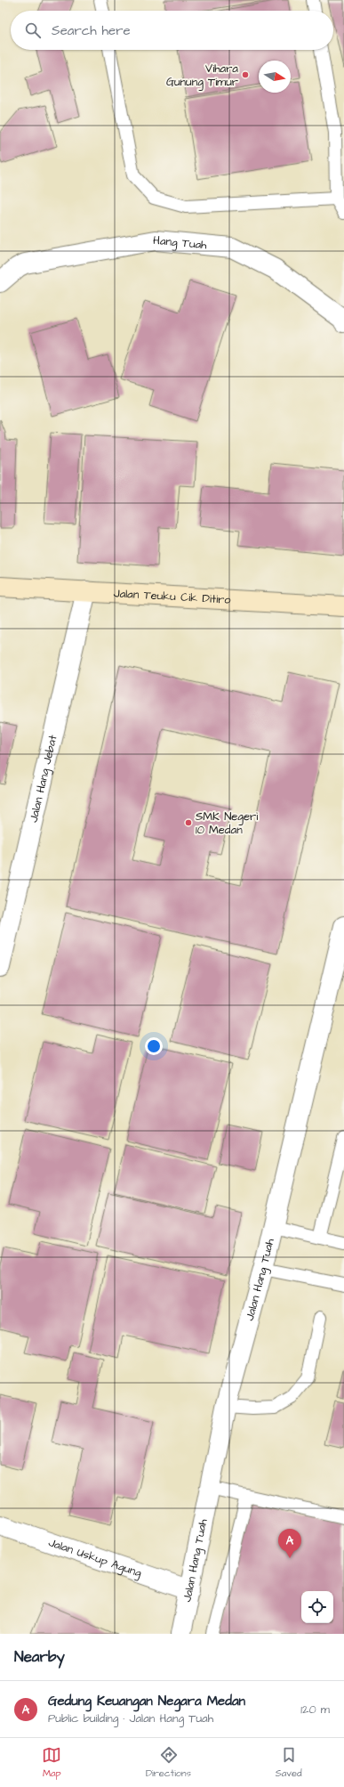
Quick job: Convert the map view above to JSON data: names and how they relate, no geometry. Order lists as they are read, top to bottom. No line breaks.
{"streets":{"street":["Hang Tuah","Jalan Teuku Cik Ditiro","Jalan Hang Jebat","Jalan Hang Tuah","Jalan Uskup Agung"]},"crossings":[["Jalan Teuku Cik Ditiro","Jalan Hang Jebat"],["Jalan Hang Tuah","Jalan Uskup Agung"]],"places":["Vihara Gunung Timur","SMK Negeri 10 Medan"],"north":"right","page":{"search":"Search here","pins":"A","heading":"Nearby","list":[{"mark":"A","name":"Gedung Keuangan Negara Medan","note":"Public building · Jalan Hang Tuah","value":"120 m"}],"nav":["Map","Directions","Saved"]}}
